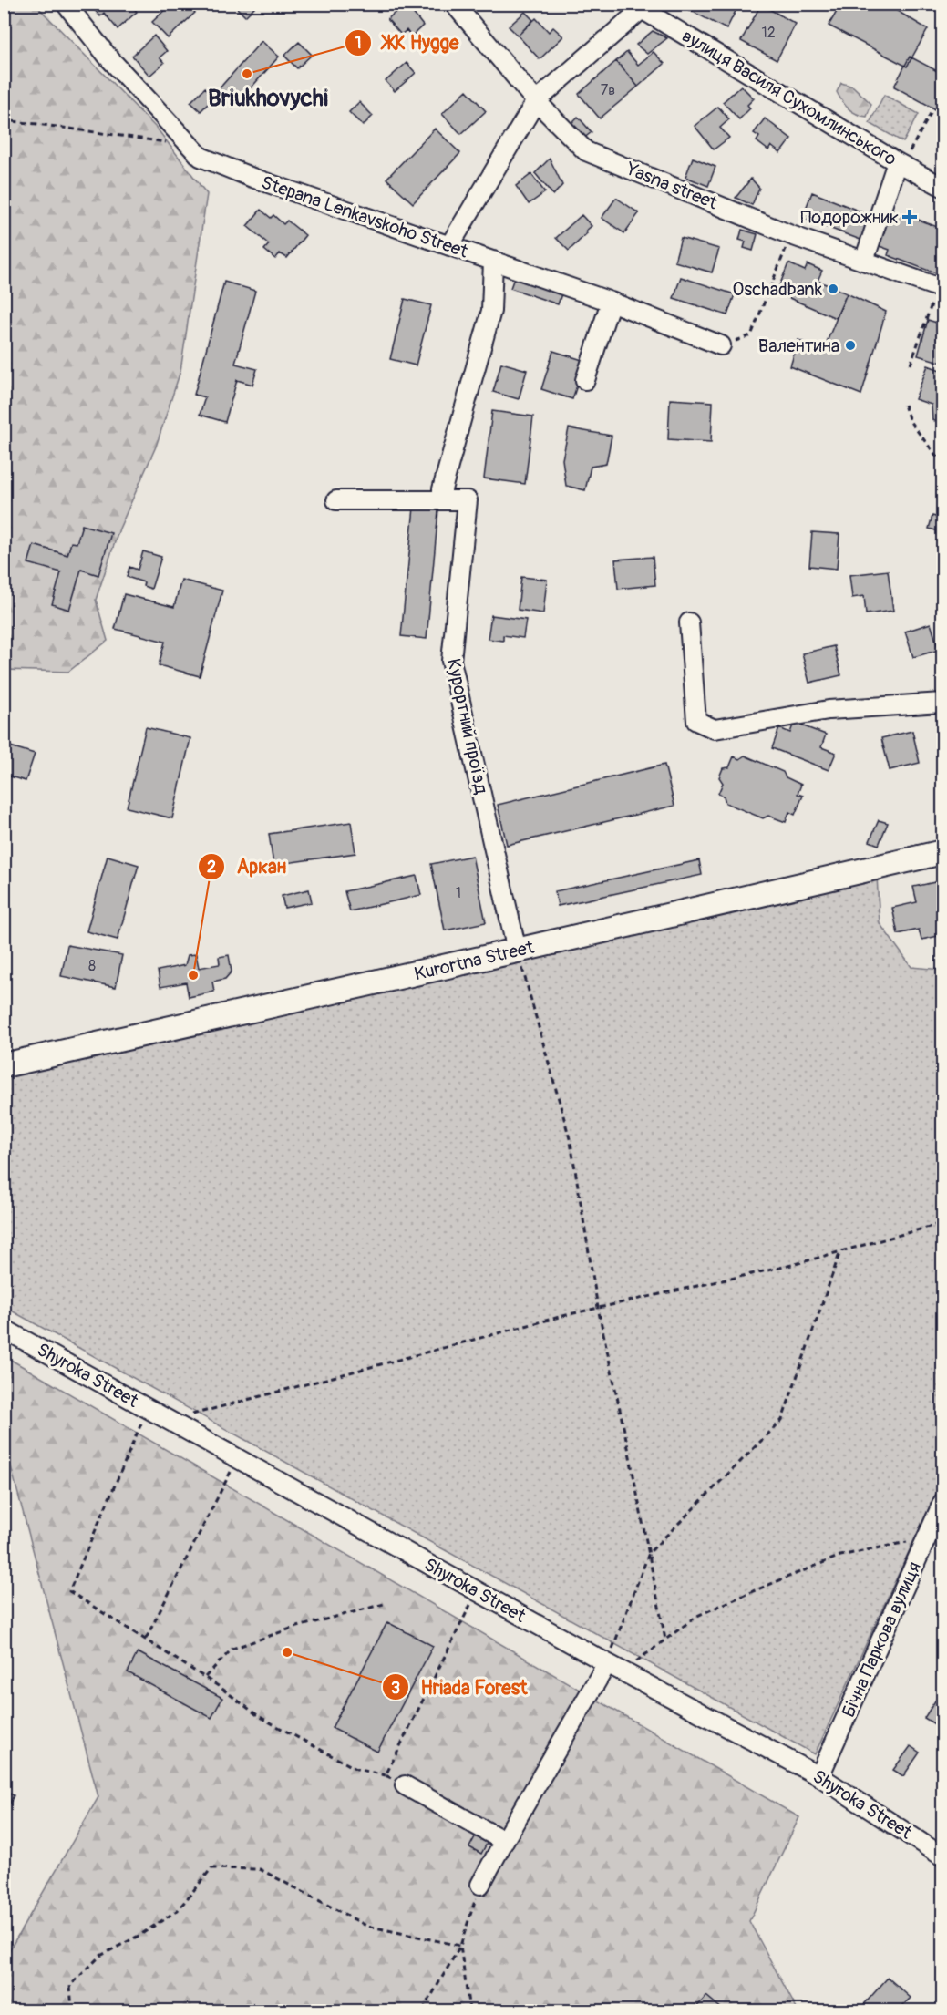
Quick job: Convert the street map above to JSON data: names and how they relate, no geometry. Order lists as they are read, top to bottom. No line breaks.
{"streets":{"main road":["Kurortna Street"],"street":["вулиця Василя Сухомлинського","Yasna street","Stepana Lenkavskoho Street","Курортний проїзд","Shyroka Street","Бічна Паркова вулиця"]},"crossings":[["Курортний проїзд","Kurortna Street"],["Shyroka Street","Бічна Паркова вулиця"]],"districts":["Briukhovychi"],"places":{"other":["ЖК Hygge","Oschadbank","Валентина","Аркан","Hriada Forest"],"health":["Подорожник"]},"house_numbers":["12","7в","1","8"]}
